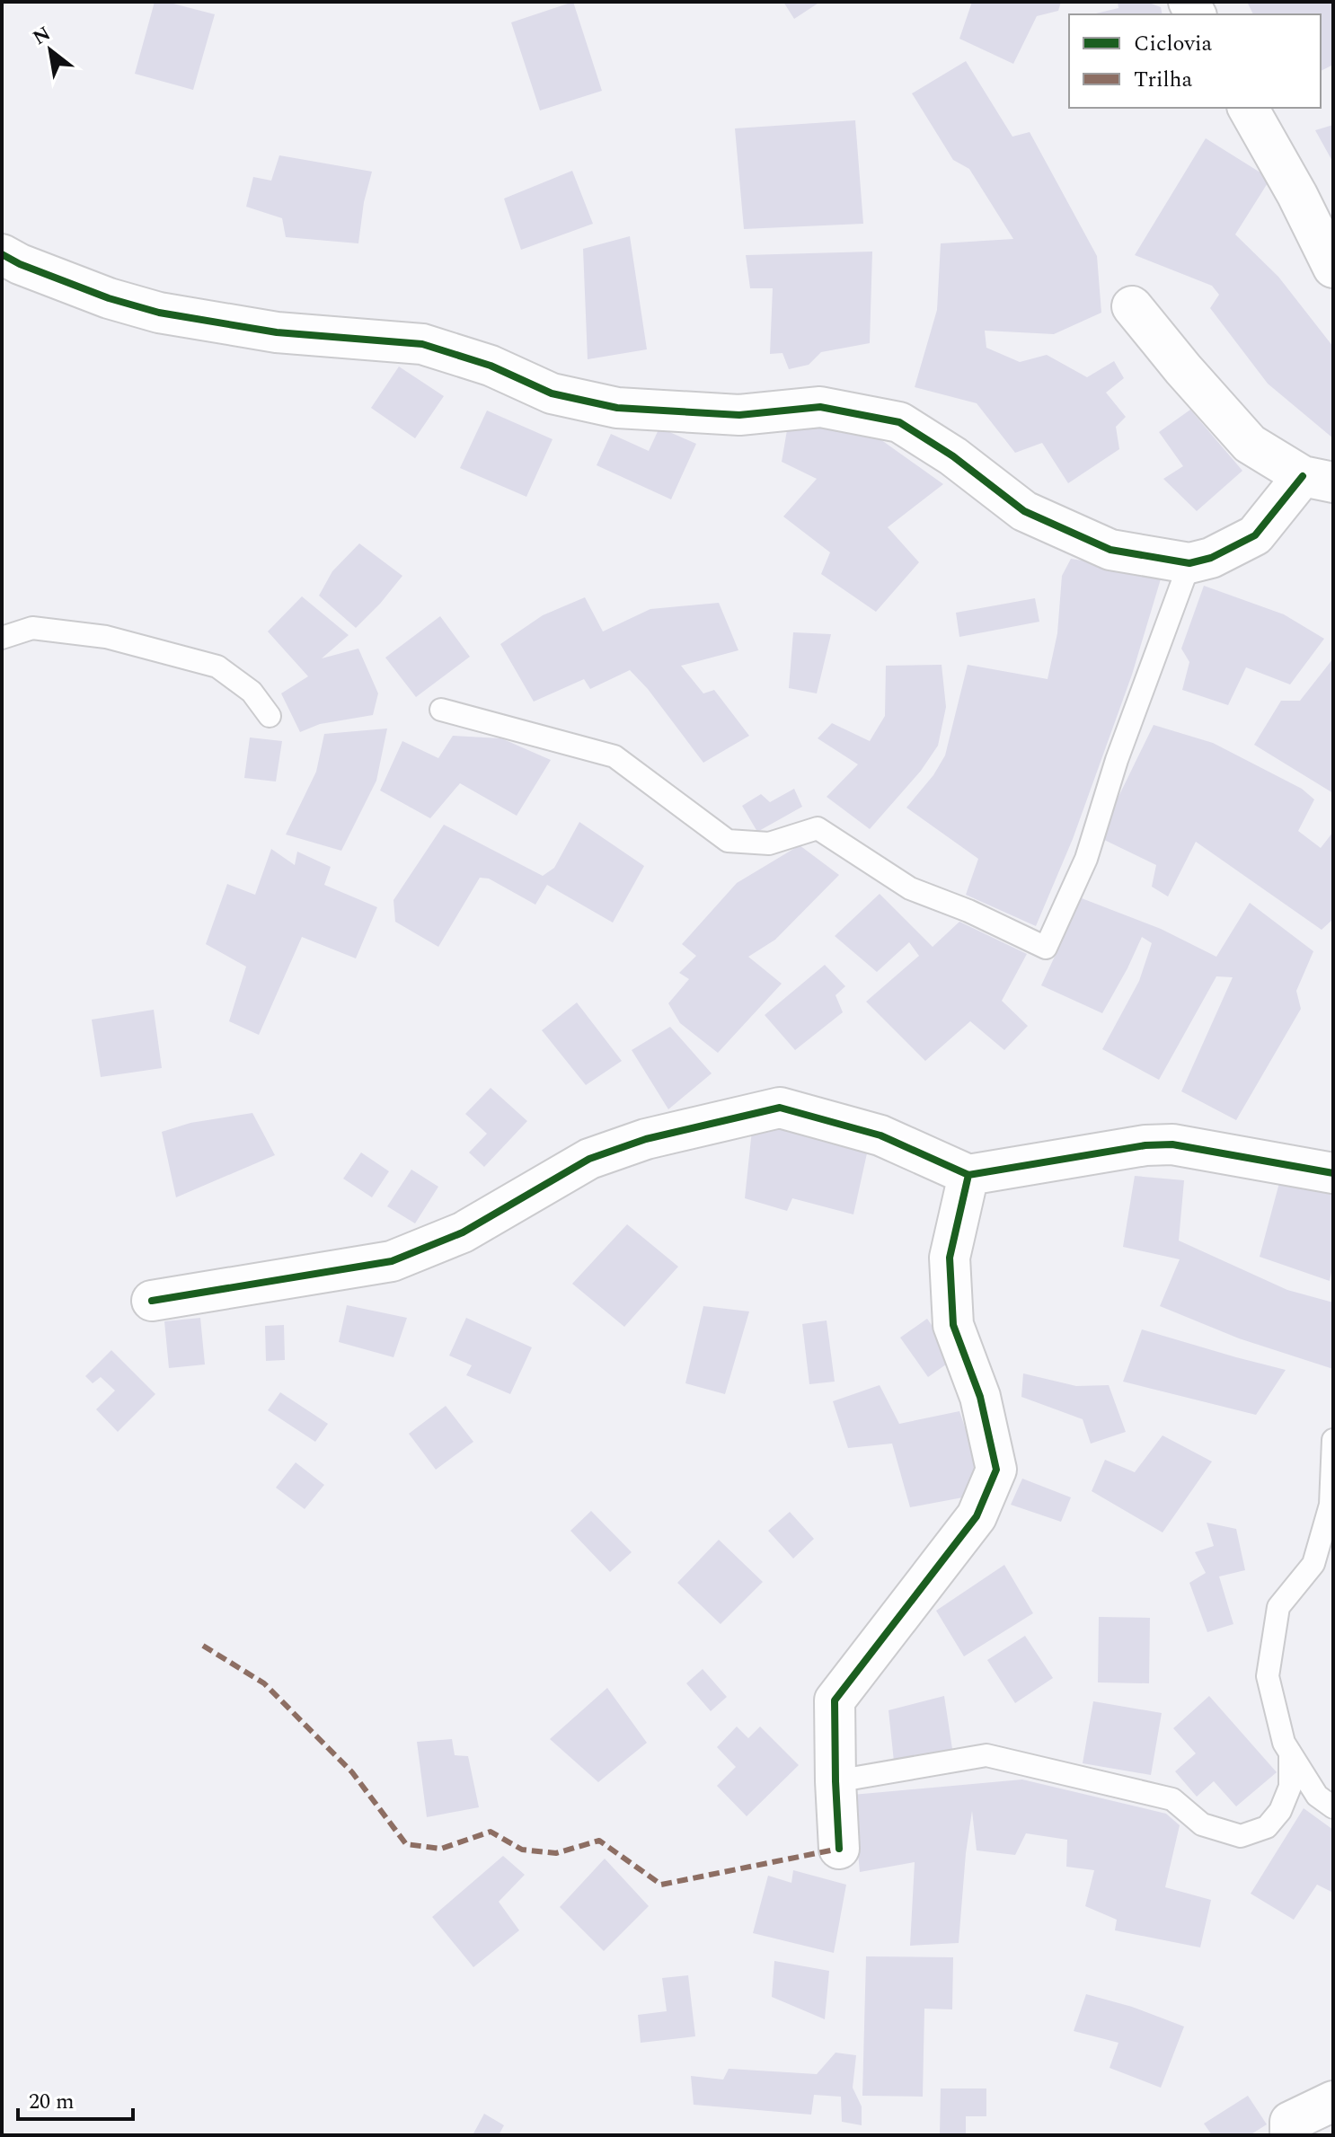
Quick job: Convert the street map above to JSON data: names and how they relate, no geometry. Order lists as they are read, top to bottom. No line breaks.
{"legend":["Ciclovia","Trilha"],"scale_bar":"20 m","north":"top left"}
